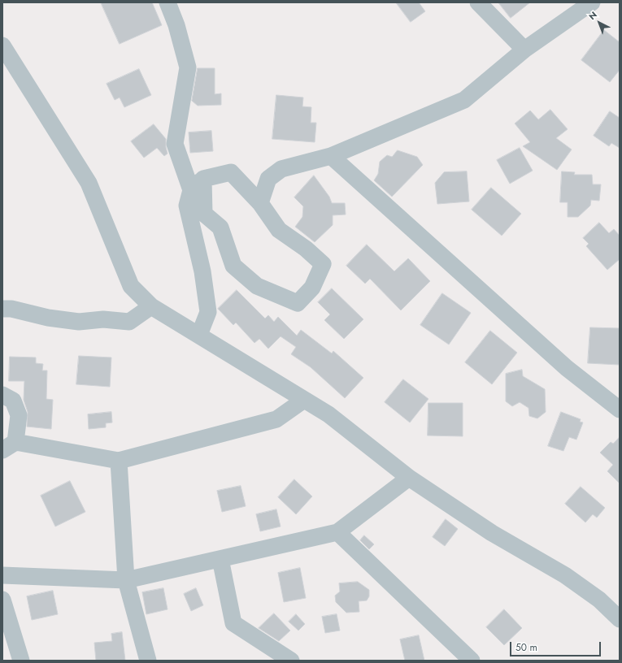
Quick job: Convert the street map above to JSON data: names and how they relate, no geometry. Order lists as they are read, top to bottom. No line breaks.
{"scale_bar":"50 m","north":"top left"}
